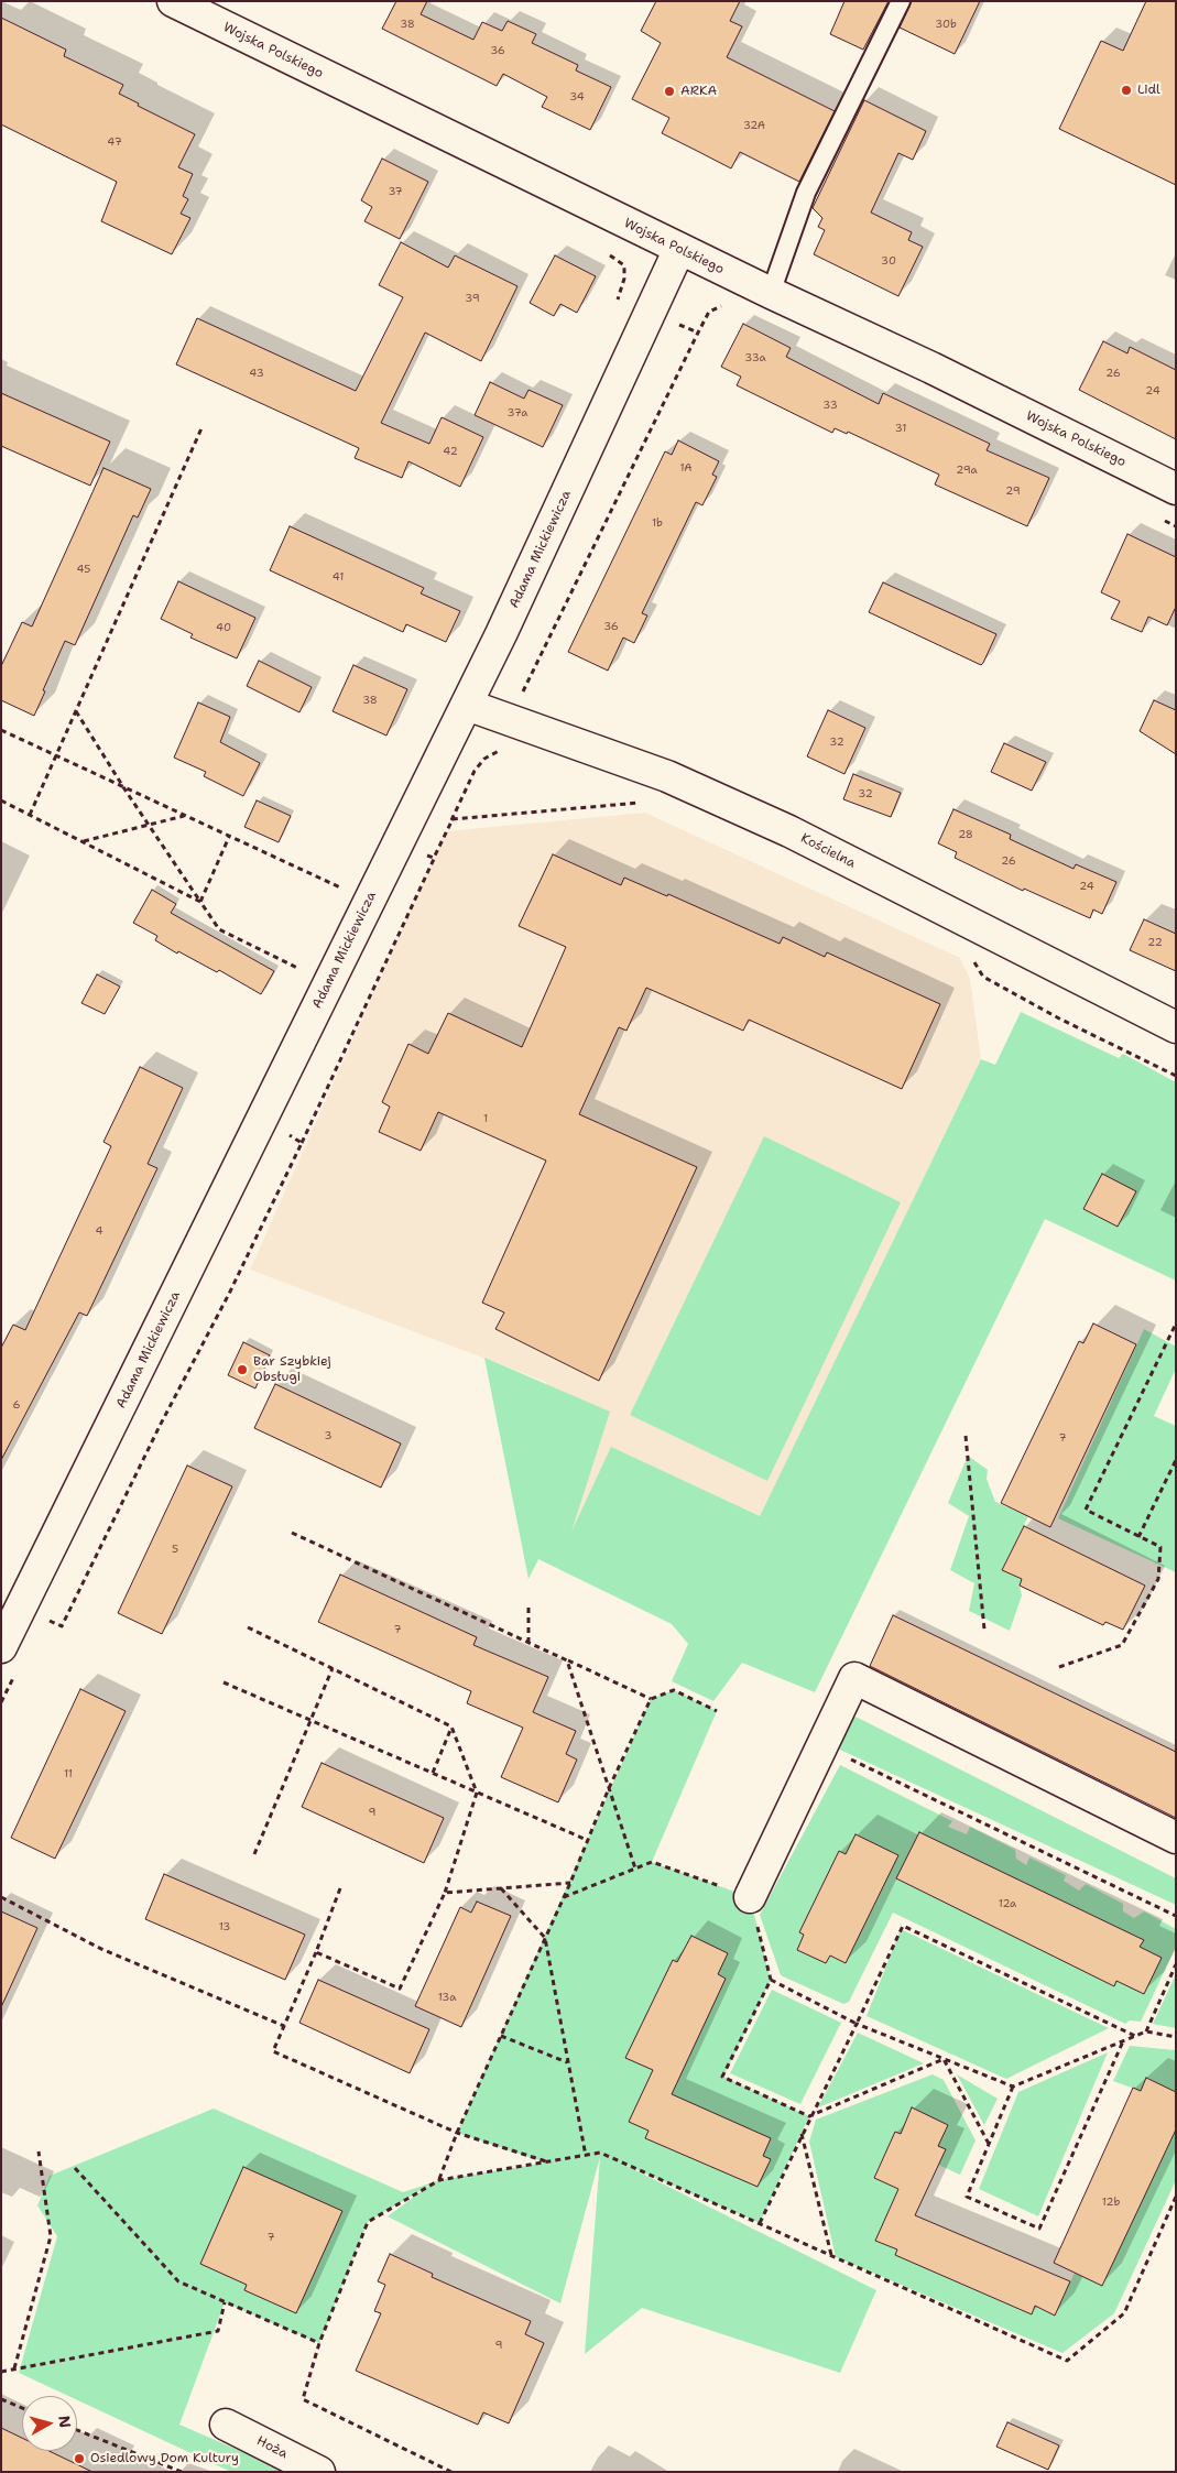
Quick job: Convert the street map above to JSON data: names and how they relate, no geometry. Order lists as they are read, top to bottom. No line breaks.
{"streets":{"street":["Wojska Polskiego","Adama Mickiewicza","Kościelna","Hoża"]},"crossings":[["Wojska Polskiego","Adama Mickiewicza"],["Adama Mickiewicza","Kościelna"]],"places":["Lidl","ARKA","Bar Szybkiej Obsługi","Osiedlowy Dom Kultury"],"house_numbers":["38","30b","36","34","32A","47","37","30","39","33a","43","26","24","33","37a","31","42","1A","29a","29","1b","45","41","36","40","38","32","32","28","26","24","22","1","4","6","3","7","5","7","11","9","12a","13","13a","12b","7","9"],"north":"right"}
